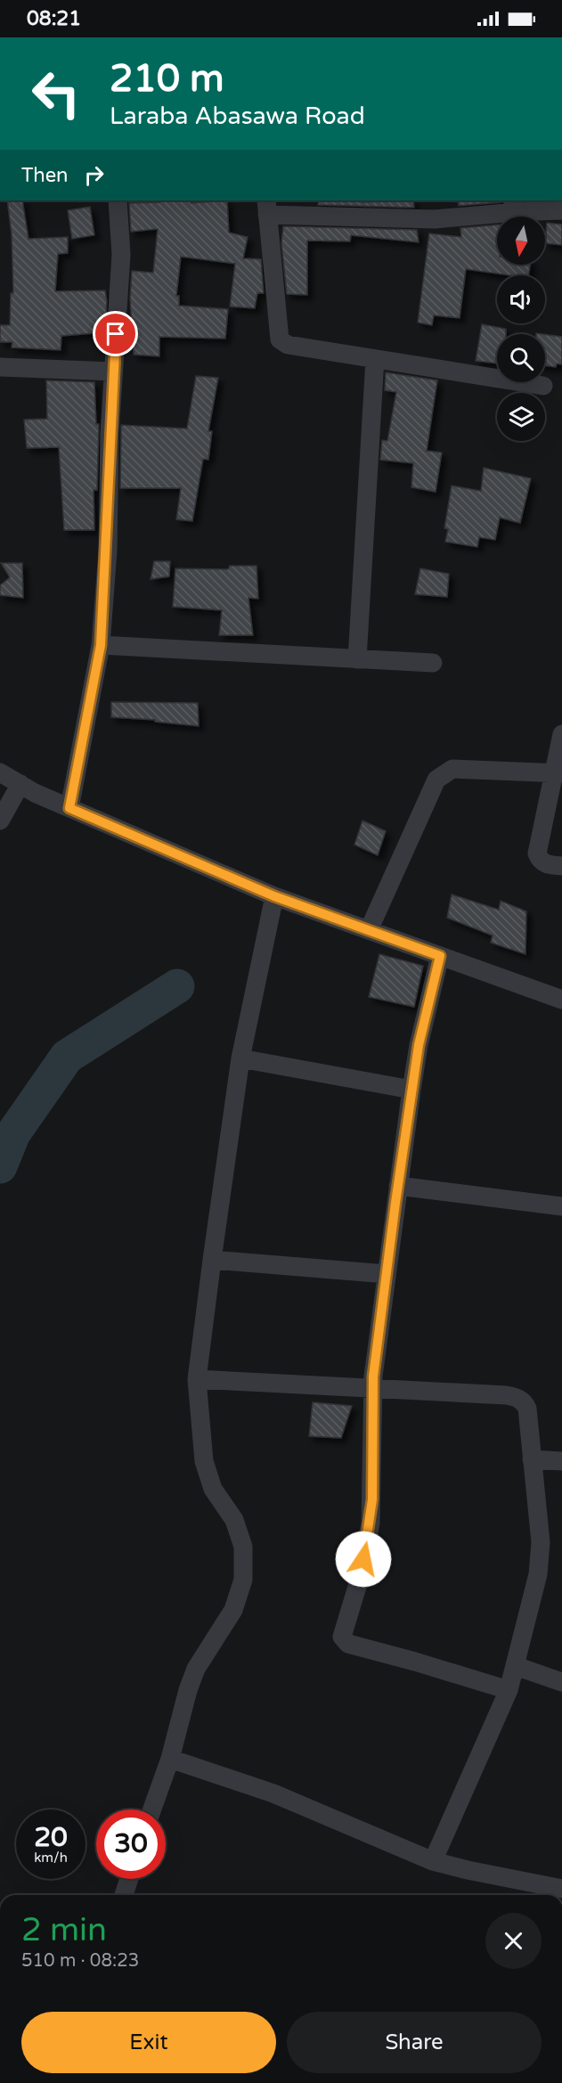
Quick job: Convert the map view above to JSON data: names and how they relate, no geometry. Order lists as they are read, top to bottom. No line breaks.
{"north":"bottom","page":{"status":"08:21","turn":["210 m","Laraba Abasawa Road"],"then":"Then","speed":"20 km/h","limit":"30","heading":["2 min","510 m · 08:23"],"buttons":["Exit","Share"]}}
